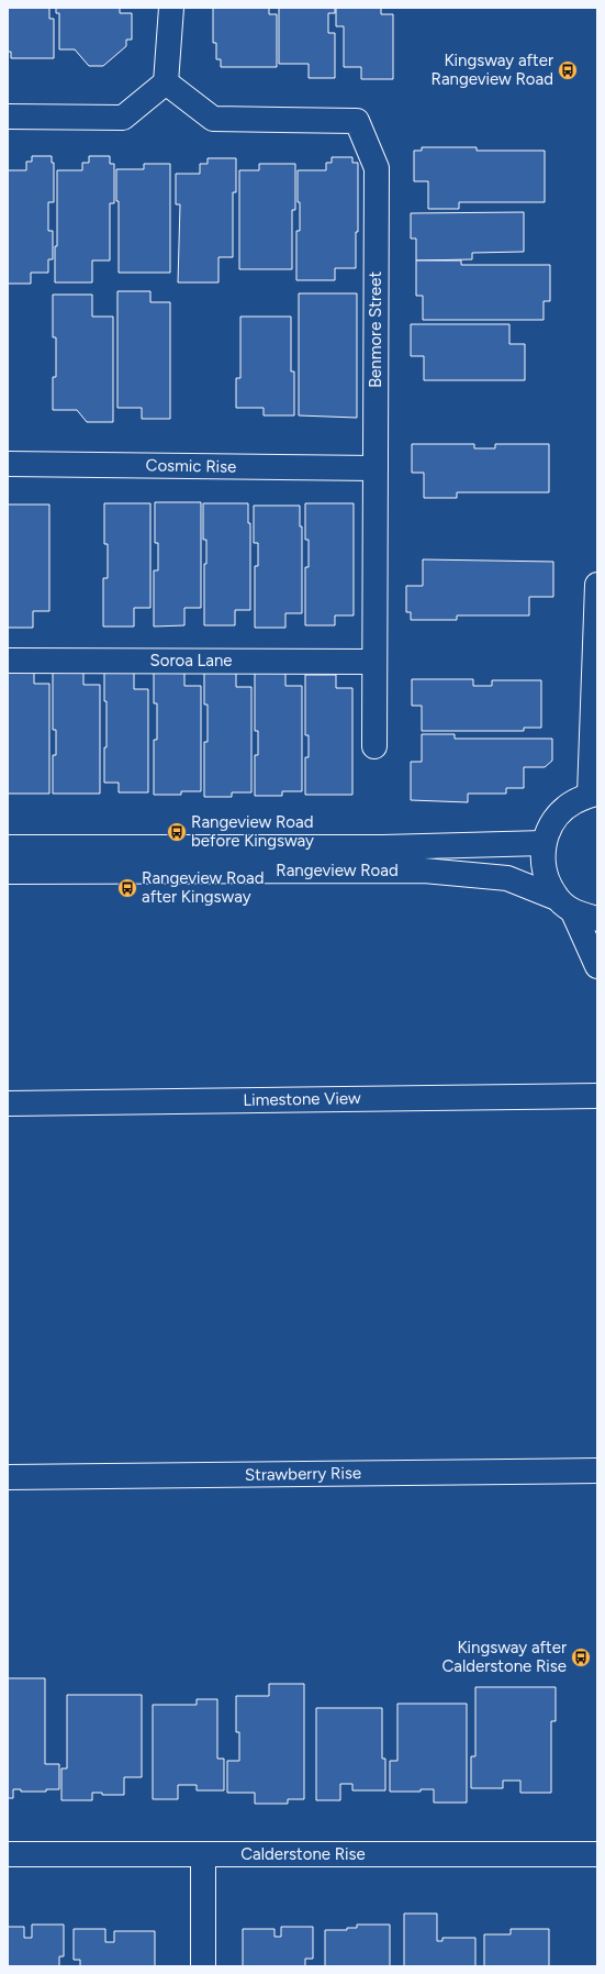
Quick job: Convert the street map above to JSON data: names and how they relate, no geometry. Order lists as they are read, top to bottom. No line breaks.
{"streets":{"street":["Benmore Street","Cosmic Rise","Soroa Lane","Rangeview Road","Limestone View","Strawberry Rise","Calderstone Rise"]},"crossings":[["Benmore Street","Cosmic Rise"],["Benmore Street","Soroa Lane"]],"places":{"bus stop":["Kingsway after Rangeview Road","Rangeview Road before Kingsway","Rangeview Road after Kingsway","Kingsway after Calderstone Rise"]}}
